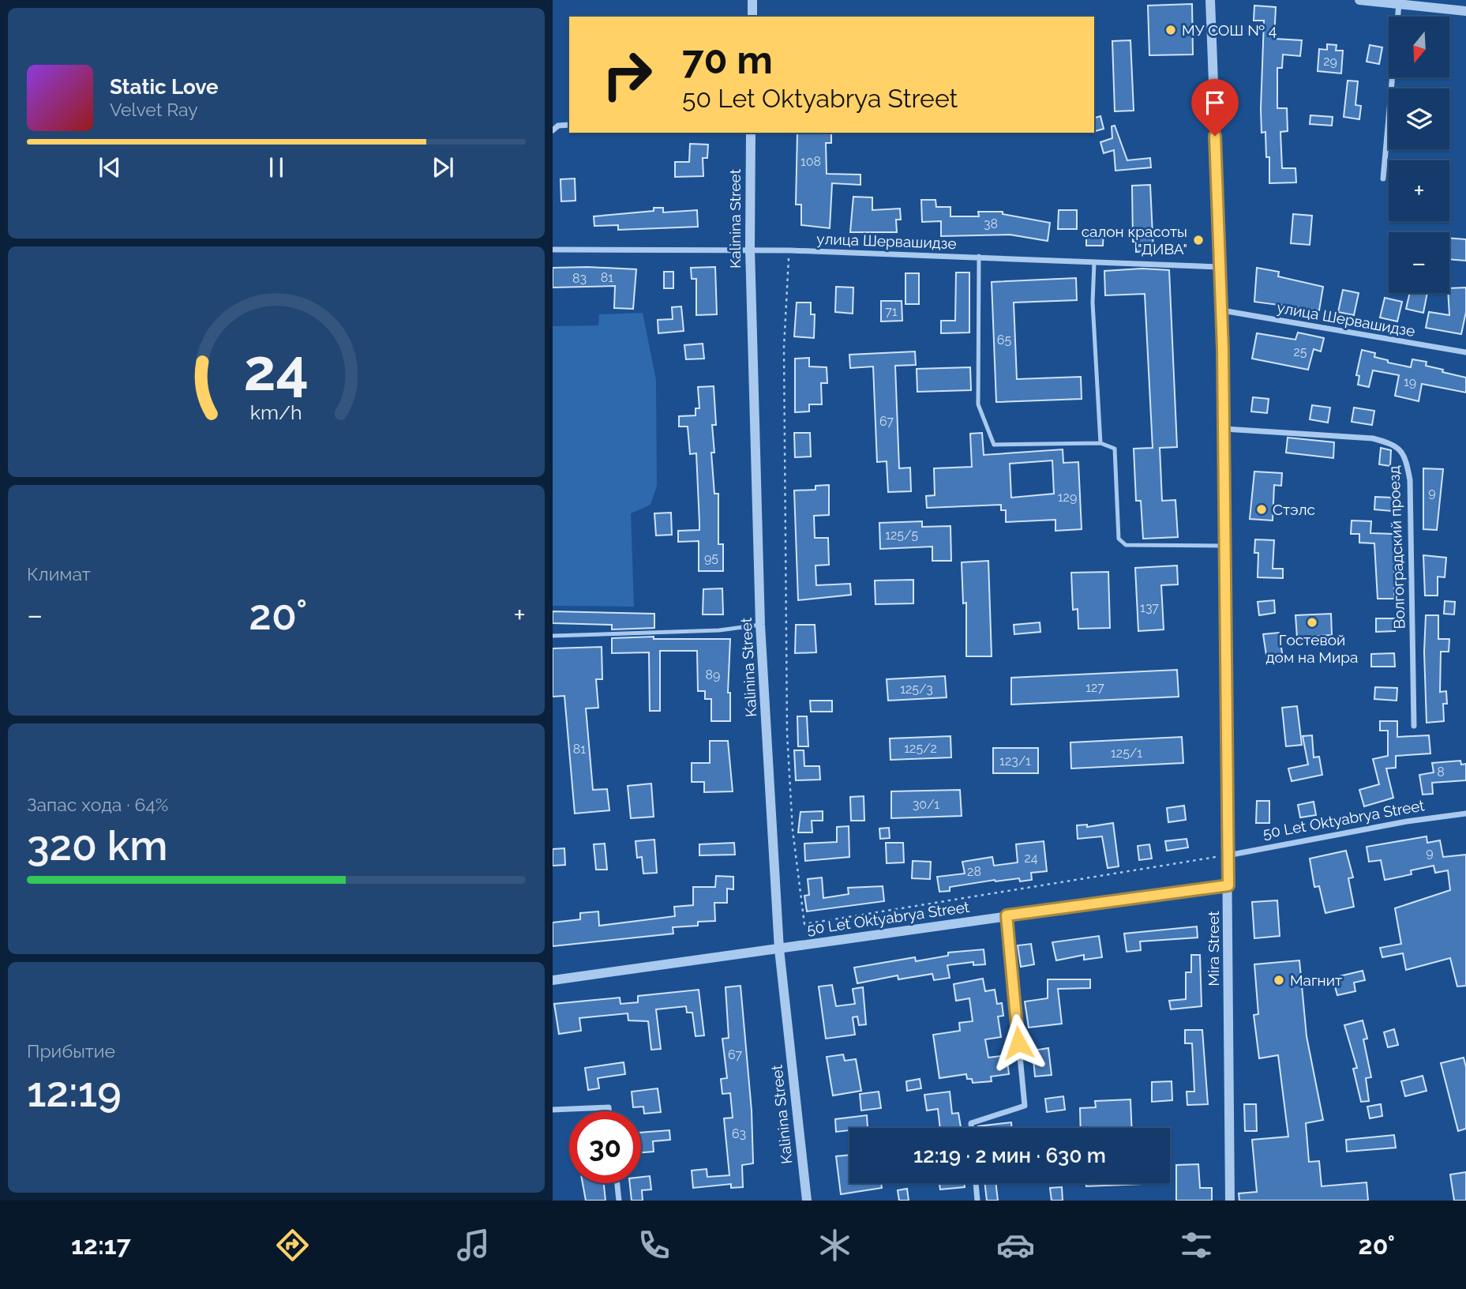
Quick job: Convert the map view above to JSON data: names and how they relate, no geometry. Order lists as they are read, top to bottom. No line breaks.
{"streets":{"street":["Kalinina Street","улица Шервашидзе","Волгоградский проезд","50 Let Oktyabrya Street","Mira Street"]},"crossings":[["Kalinina Street","улица Шервашидзе"],["Kalinina Street","50 Let Oktyabrya Street"],["улица Шервашидзе","Mira Street"],["Волгоградский проезд","Mira Street"],["50 Let Oktyabrya Street","Mira Street"]],"places":["МУ СОШ № 4","салон красоты \"ДИВА\"","Стэлс","Гостевой дом на Мира","Магнит"],"house_numbers":["29","108","38","81","83","71","65","25","19","67","9","129","125/5","95","137","89","127","125/3","125/2","81","125/1","123/1","8","30/1","9","24","28","67","63"],"north":"bottom","page":{"map_buttons":["+","−"],"turn":["70 m","50 Let Oktyabrya Street"],"song":["Static Love","Velvet Ray"],"tile":["Климат",["Запас хода · 64%","320 km"],["Прибытие","12:19"]],"heat":["−","20°","+"],"limit":"30","trip":"12:19 · 2 мин · 630 m","tabs":["12:17","20°"],"gauge":["24","km/h"]}}
